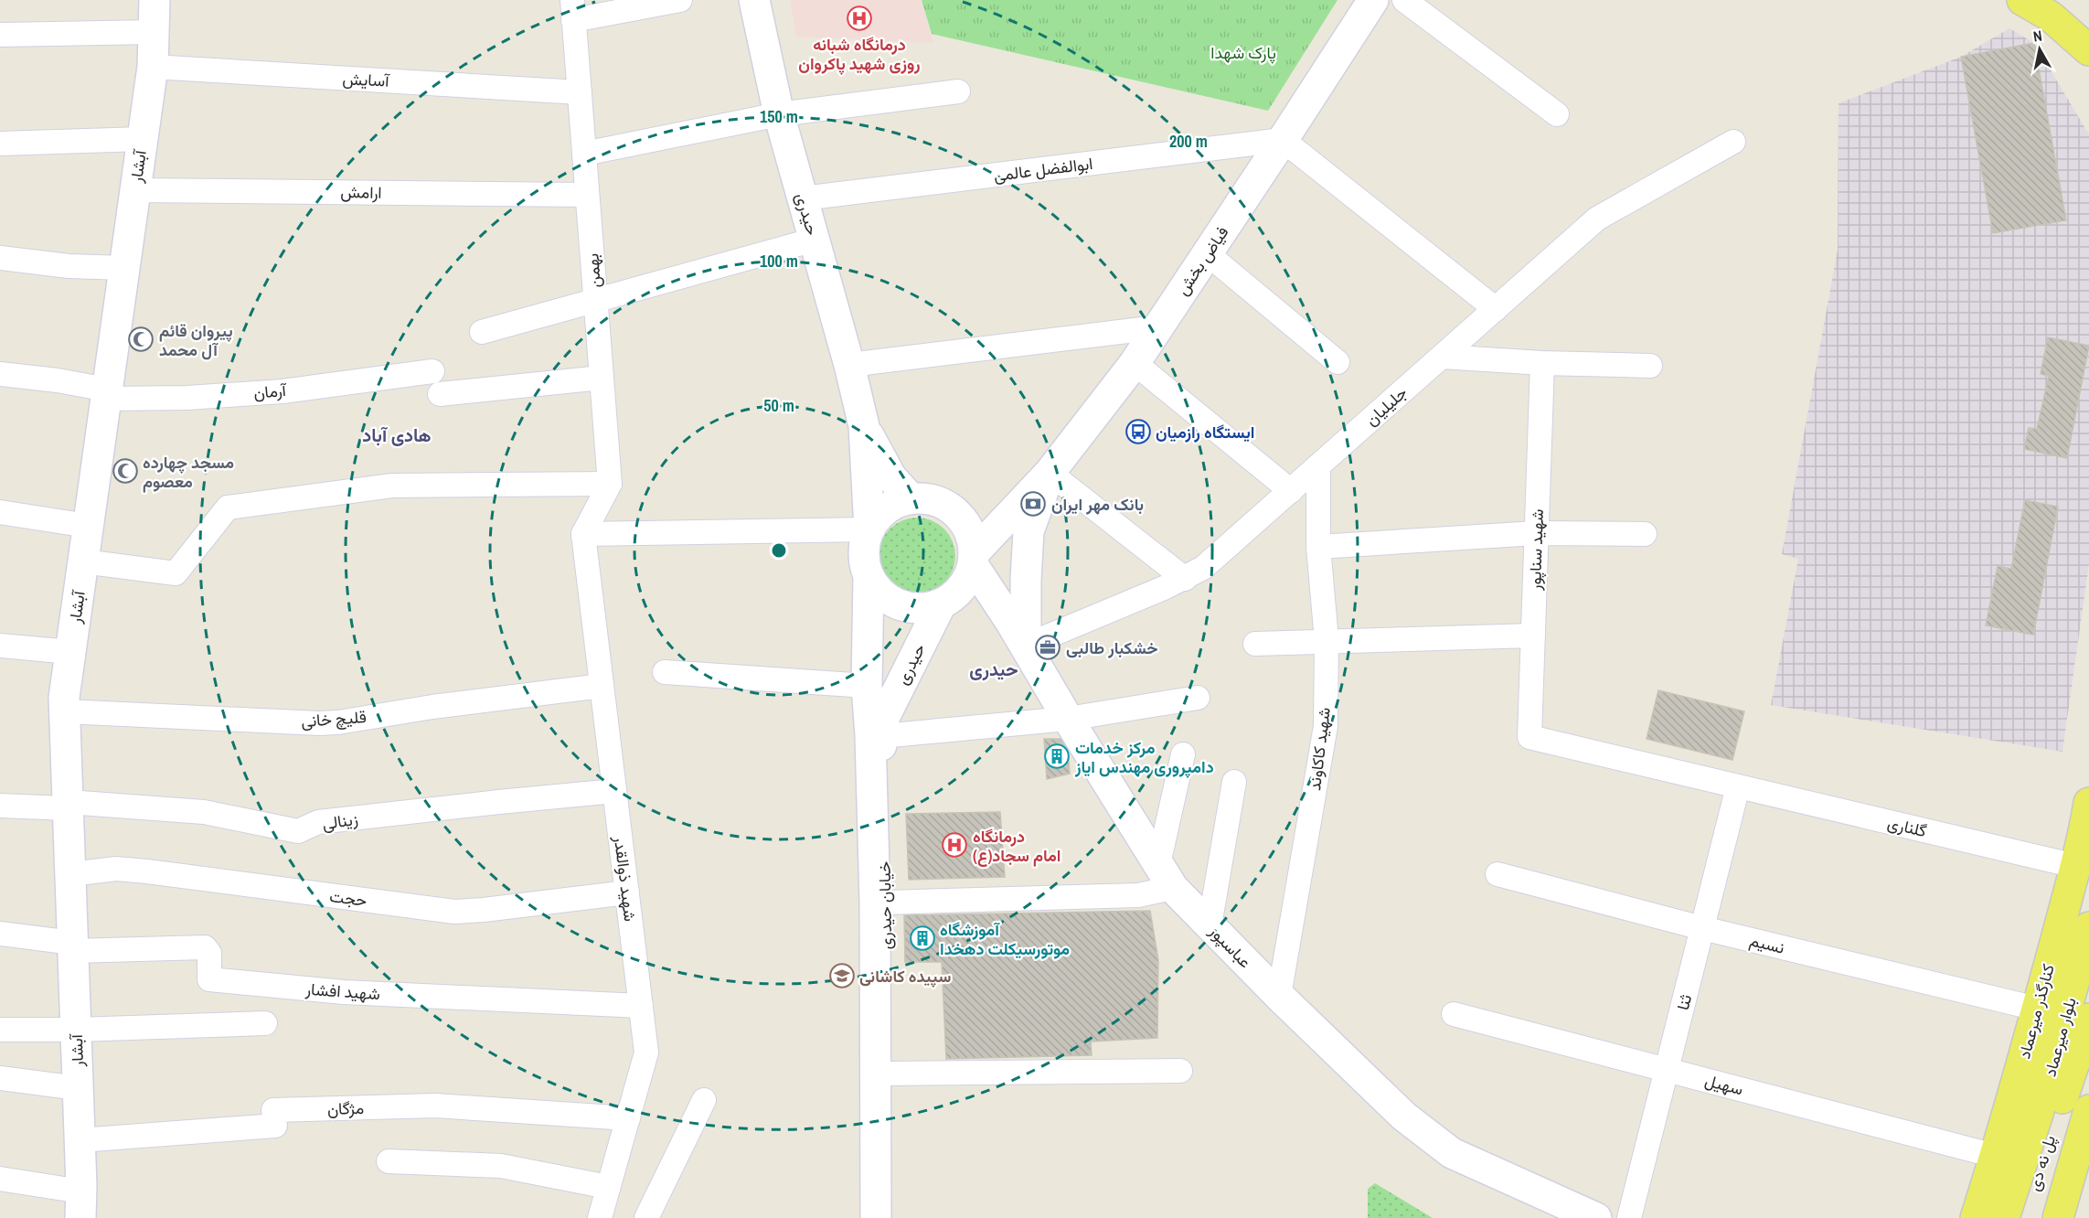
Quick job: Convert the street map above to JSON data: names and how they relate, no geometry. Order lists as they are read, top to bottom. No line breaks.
{"streets":{"main road":["کنارگذر میرعماد","بلوار میرعماد","پل نه دی"],"street":["آسایش","آبشار","ابوالفضل عالمی","ارامش","حیدری","فیاض بخش","بهمن","آرمان","جلیلیان","شهید سناپور","قلیچ خانی","شهید کاکاوند","زینالی","گلناری","شهید ذوالقدر","حجت","خیابان حیدری","نسیم","عباسپور","شهید افشار","ثنا","سهیل","مژگان"]},"crossings":[["آسایش","آبشار"],["آسایش","بهمن"],["آبشار","ارامش"],["آبشار","آرمان"],["آبشار","قلیچ خانی"],["آبشار","زینالی"],["آبشار","حجت"],["آبشار","شهید افشار"],["آبشار","مژگان"],["ابوالفضل عالمی","حیدری"],["ابوالفضل عالمی","فیاض بخش"],["ارامش","بهمن"],["حیدری","فیاض بخش"],["حیدری","خیابان حیدری"],["حیدری","عباسپور"],["فیاض بخش","عباسپور"],["جلیلیان","شهید کاکاوند"],["جلیلیان","عباسپور"],["شهید سناپور","گلناری"],["قلیچ خانی","شهید ذوالقدر"],["شهید کاکاوند","عباسپور"],["زینالی","شهید ذوالقدر"],["گلناری","ثنا"],["گلناری","کنارگذر میرعماد"],["شهید ذوالقدر","حجت"],["شهید ذوالقدر","شهید افشار"],["شهید ذوالقدر","مژگان"],["نسیم","ثنا"],["نسیم","کنارگذر میرعماد"],["ثنا","سهیل"],["کنارگذر میرعماد","سهیل"],["بلوار میرعماد","پل نه دی"]],"districts":["هادی آباد","حیدری"],"parks":["پارک شهدا"],"places":{"hospital":["درمانگاه شبانه روزی شهید پاکروان","درمانگاه امام سجاد(ع)"],"mosque":["پیروان قائم آل محمد","مسجد چهارده معصوم"],"bus stop":["ایستگاه رازمیان"],"bank":["بانک مهر ایران"],"office":["خشکبار طالبی"],"building":["مرکز خدمات دامپروری مهندس ایاز","آموزشگاه موتورسیکلت دهخدا"],"school or university":["سپیده کاشانی"]},"north":"top","rings":["150 m","200 m","100 m","50 m"]}
